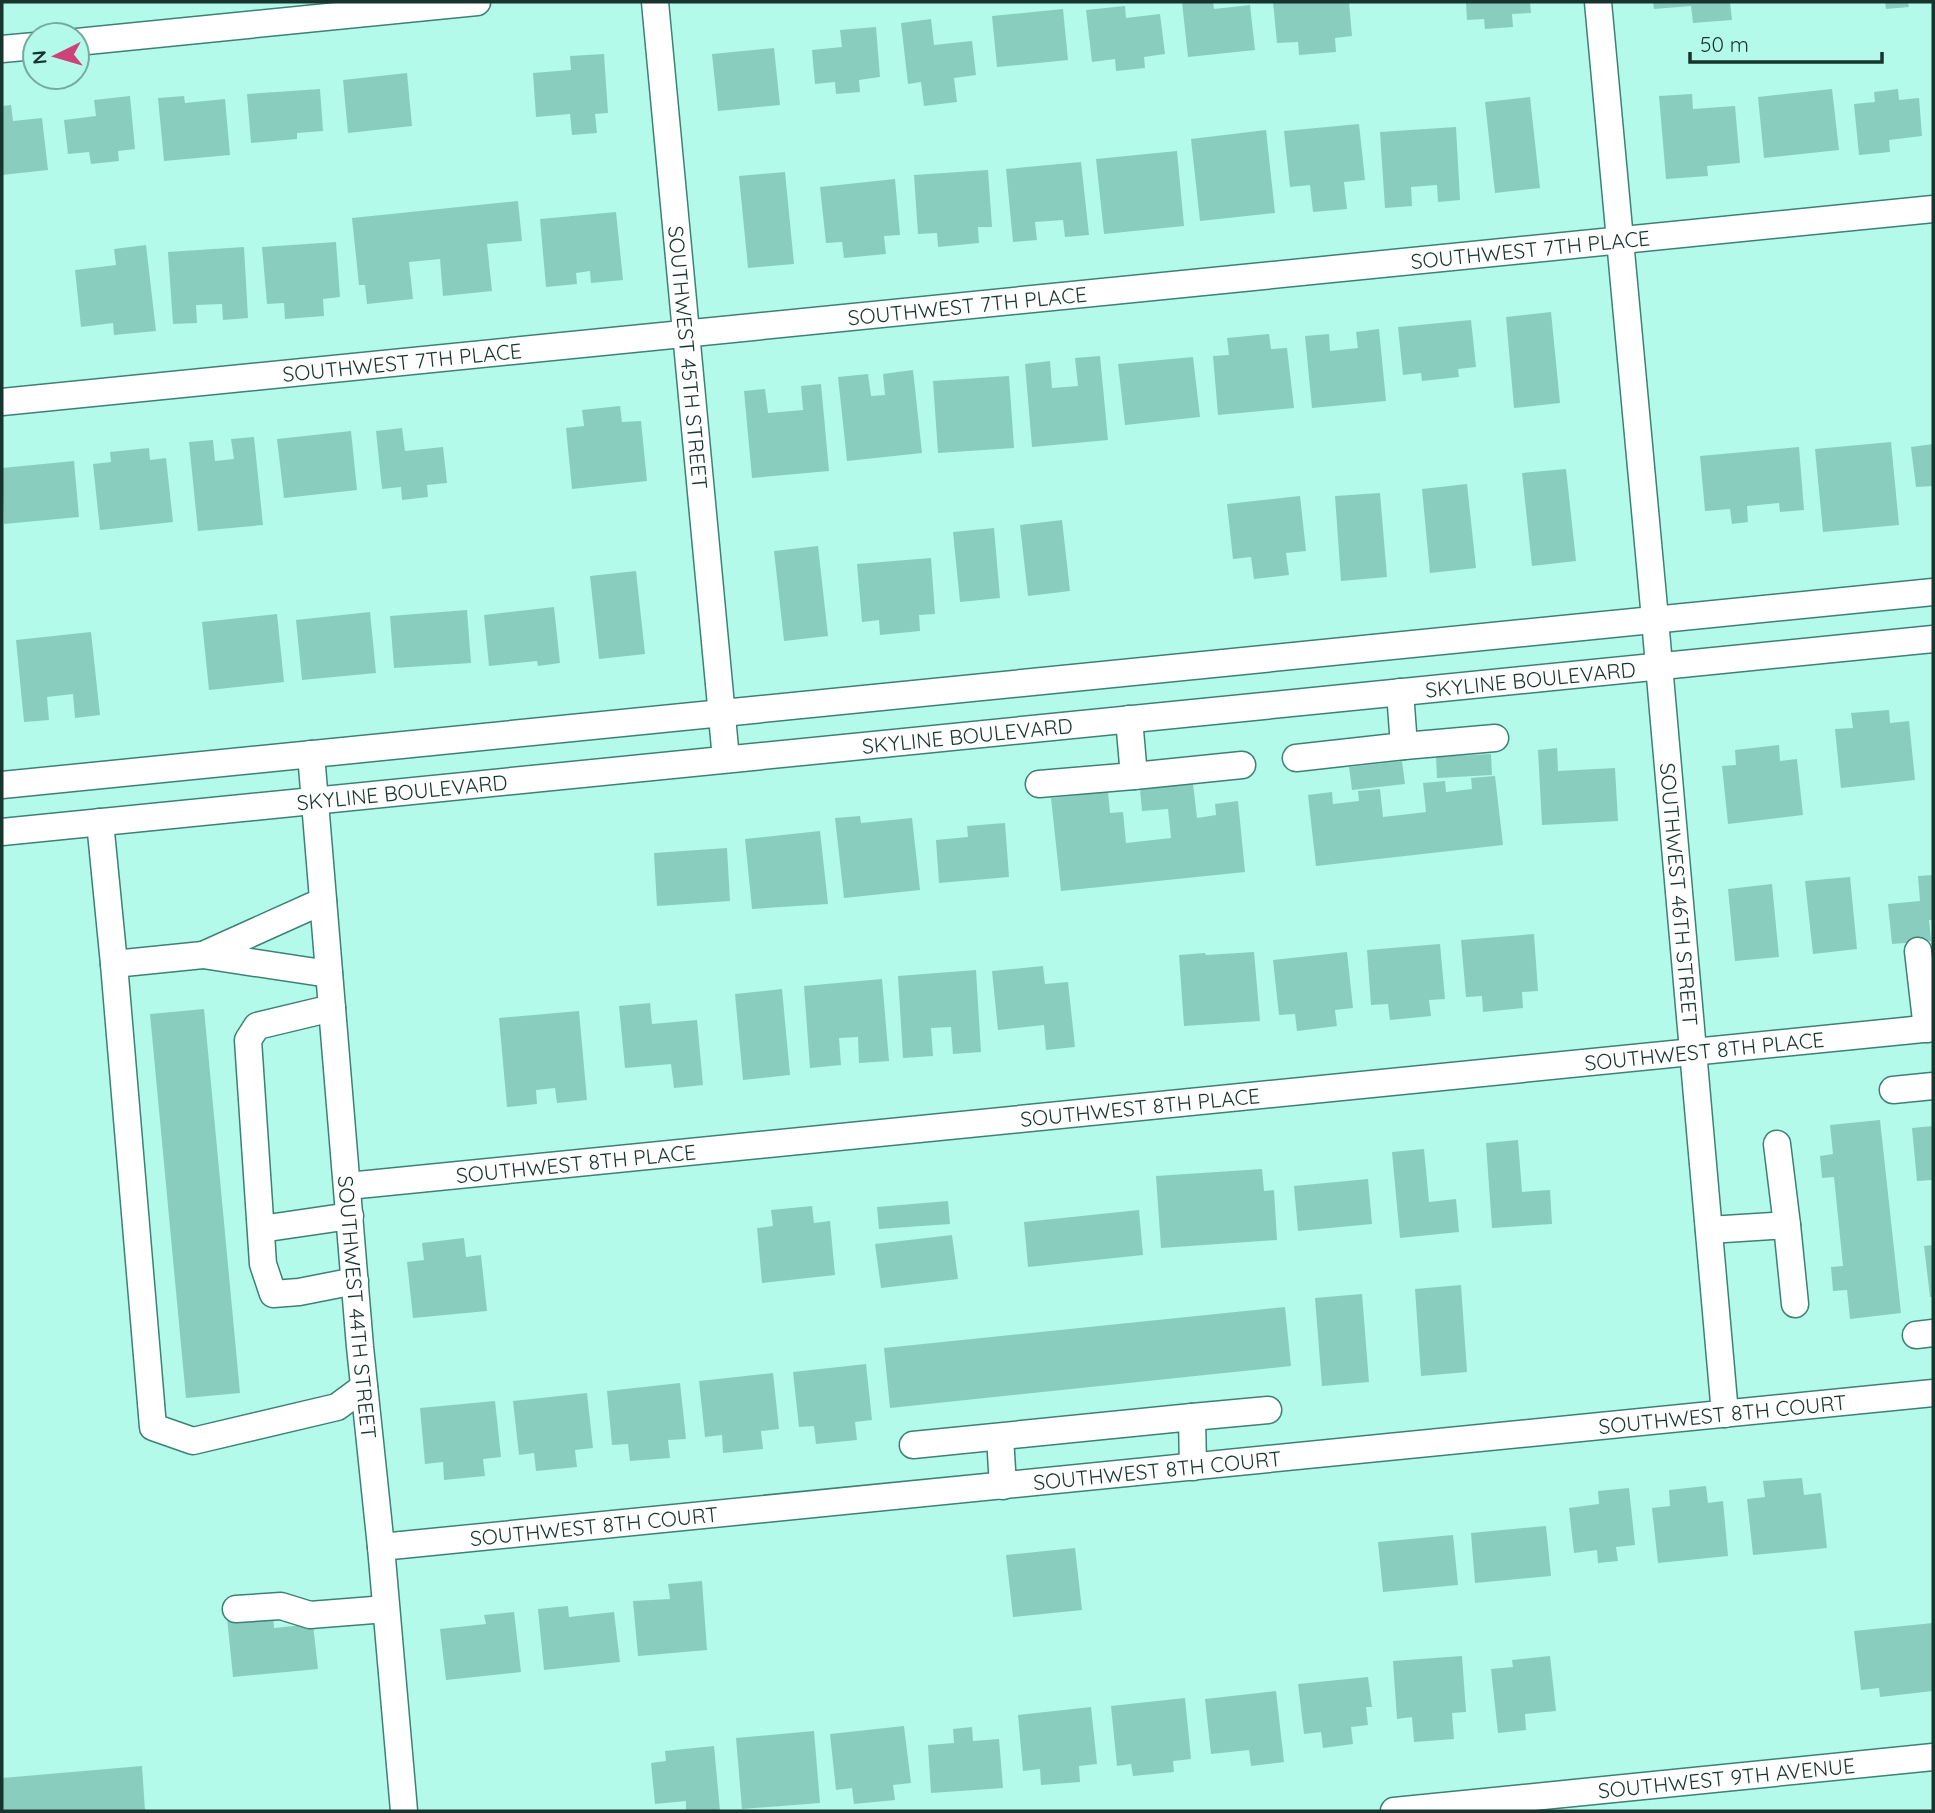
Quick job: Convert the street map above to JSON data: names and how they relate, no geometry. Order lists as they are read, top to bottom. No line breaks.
{"streets":{"street":["SOUTHWEST 7TH PLACE","SOUTHWEST 45TH STREET","SKYLINE BOULEVARD","SOUTHWEST 46TH STREET","SOUTHWEST 8TH PLACE","SOUTHWEST 44TH STREET","SOUTHWEST 8TH COURT","SOUTHWEST 9TH AVENUE"]},"crossings":[["SOUTHWEST 7TH PLACE","SOUTHWEST 45TH STREET"],["SOUTHWEST 45TH STREET","SKYLINE BOULEVARD"],["SKYLINE BOULEVARD","SOUTHWEST 46TH STREET"],["SKYLINE BOULEVARD","SOUTHWEST 44TH STREET"],["SOUTHWEST 46TH STREET","SOUTHWEST 8TH PLACE"],["SOUTHWEST 46TH STREET","SOUTHWEST 8TH COURT"],["SOUTHWEST 8TH PLACE","SOUTHWEST 44TH STREET"],["SOUTHWEST 44TH STREET","SOUTHWEST 8TH COURT"]],"scale_bar":"50 m","north":"left"}
